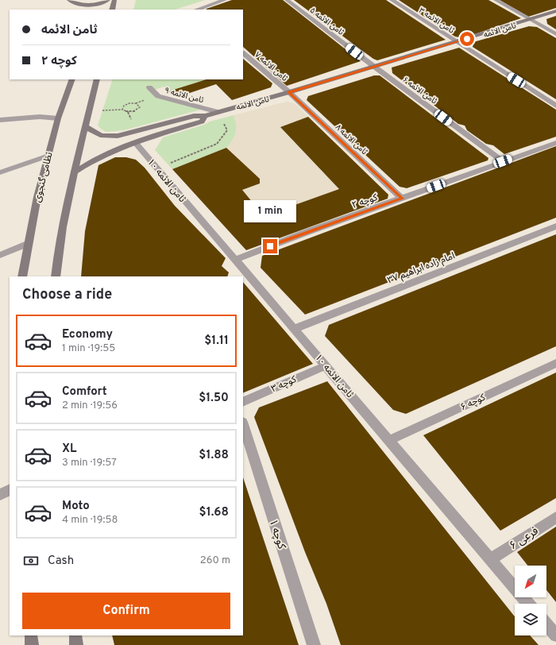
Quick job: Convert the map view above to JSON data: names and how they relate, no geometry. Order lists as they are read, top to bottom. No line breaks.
{"streets":{"street":["ثامن الائمه ۳","ثامن الائمه ۵","ثامن الائمه","ثامن الائمه ۷","ثامن الائمه ۶","ثامن الائمه ۹","ثامن الائمه ۸","نظامی گنجوی","ثامن الائمه ۱۰","کوچه ۲","امام زاده ابراهیم ۳۷","کوچه ۳","کوچه ۶","کوچه ۱","فرعی ۶"]},"crossings":[["ثامن الائمه ۳","ثامن الائمه"],["ثامن الائمه ۵","ثامن الائمه"],["ثامن الائمه ۵","ثامن الائمه ۶"],["ثامن الائمه","ثامن الائمه ۷"],["ثامن الائمه","ثامن الائمه ۶"],["ثامن الائمه","ثامن الائمه ۹"],["ثامن الائمه","ثامن الائمه ۸"],["ثامن الائمه ۷","ثامن الائمه ۸"],["ثامن الائمه ۶","کوچه ۲"],["ثامن الائمه ۸","کوچه ۲"],["ثامن الائمه ۱۰","کوچه ۲"],["ثامن الائمه ۱۰","امام زاده ابراهیم ۳۷"],["ثامن الائمه ۱۰","کوچه ۳"],["ثامن الائمه ۱۰","کوچه ۶"],["ثامن الائمه ۱۰","فرعی ۶"]],"north":"bottom left","page":{"banner":["ثامن الائمه","کوچه ۲"],"bubble":"1 min","heading":"Choose a ride","list":[{"name":"Economy","note":"1 min · 19:55","value":"$1.11"},{"name":"Comfort","note":"2 min · 19:56","value":"$1.50"},{"name":"XL","note":"3 min · 19:57","value":"$1.88"},{"name":"Moto","note":"4 min · 19:58","value":"$1.68"}],"pay":["Cash","260 m"],"buttons":"Confirm"}}
